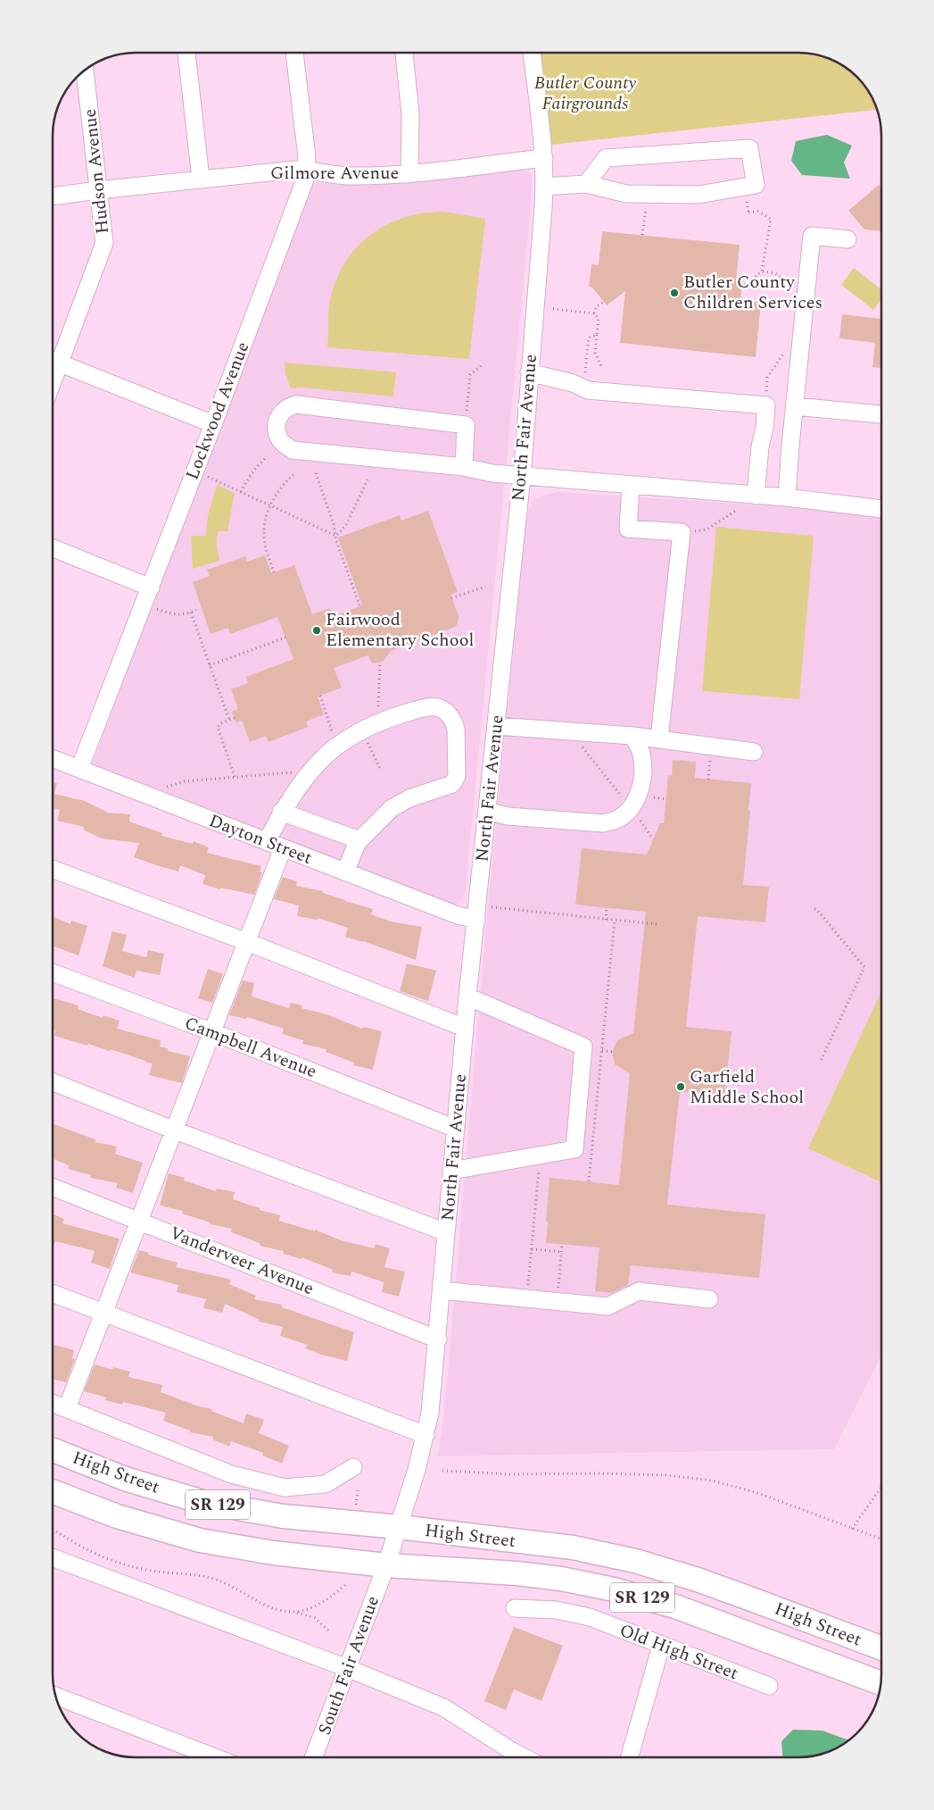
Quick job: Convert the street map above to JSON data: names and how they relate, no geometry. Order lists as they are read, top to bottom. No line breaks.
{"streets":{"highway":["High Street","SR 129"],"street":["Hudson Avenue","Gilmore Avenue","Lockwood Avenue","North Fair Avenue","Dayton Street","Campbell Avenue","Vanderveer Avenue","Old High Street","South Fair Avenue"]},"crossings":[["Hudson Avenue","Gilmore Avenue"],["Gilmore Avenue","Lockwood Avenue"],["Gilmore Avenue","North Fair Avenue"],["Lockwood Avenue","Dayton Street"],["North Fair Avenue","Dayton Street"],["North Fair Avenue","Campbell Avenue"],["North Fair Avenue","Vanderveer Avenue"],["North Fair Avenue","High Street"],["North Fair Avenue","South Fair Avenue"],["High Street","South Fair Avenue"]],"parks":["Butler County Fairgrounds"],"places":["Butler County Children Services","Fairwood Elementary School","Garfield Middle School"]}
